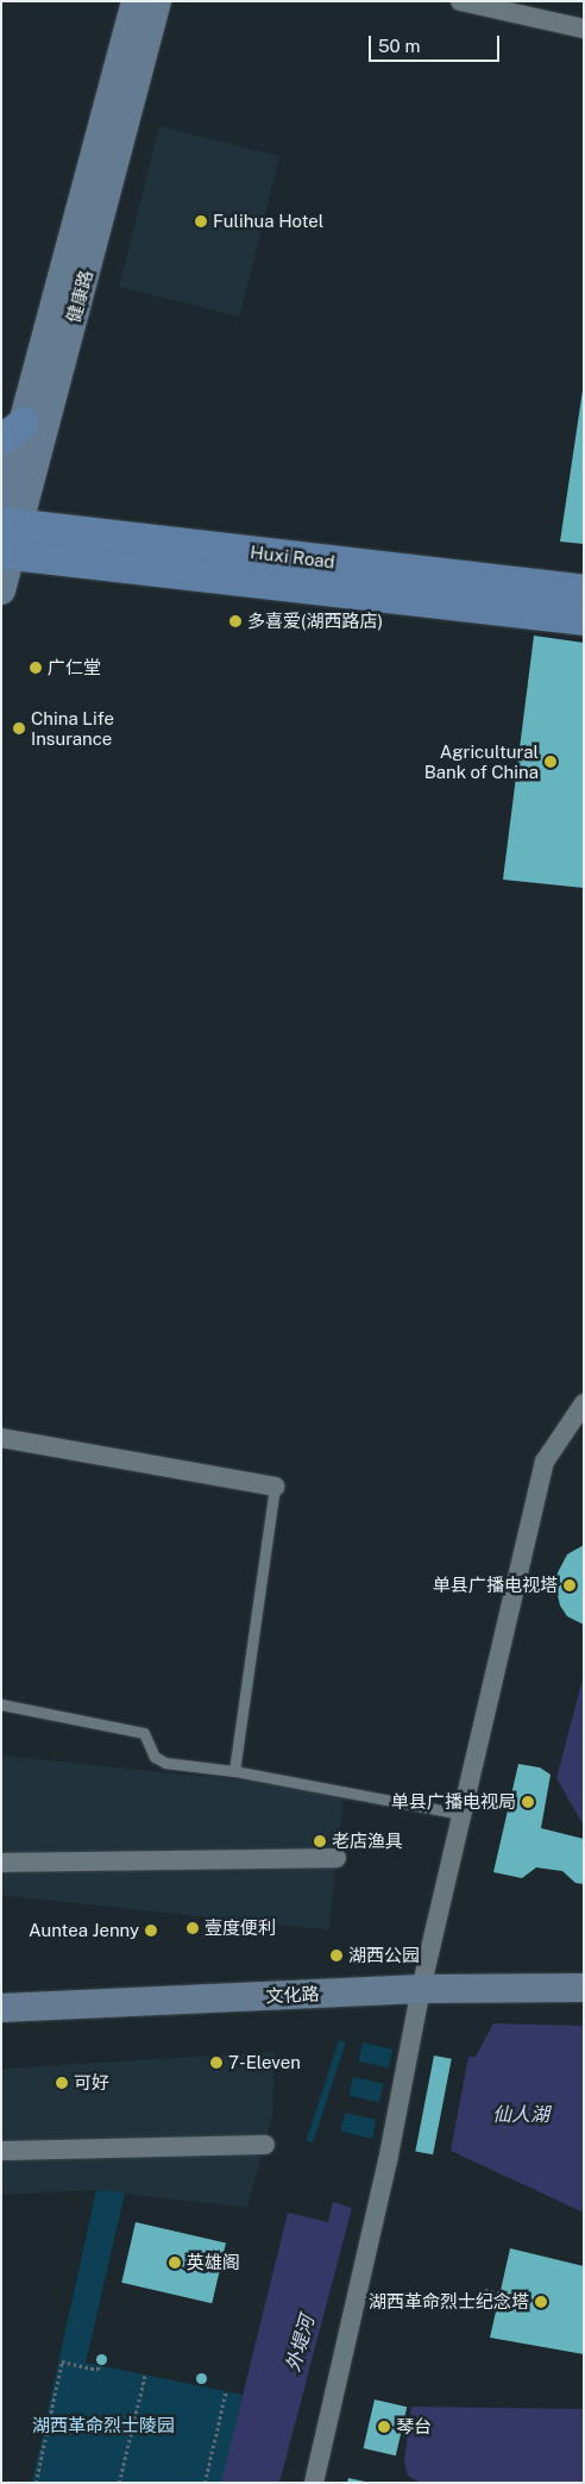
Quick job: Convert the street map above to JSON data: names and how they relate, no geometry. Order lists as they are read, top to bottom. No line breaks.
{"streets":{"main road":["健康路","Huxi Road","文化路"]},"crossings":[["健康路","Huxi Road"]],"water":["仙人湖","外堤河"],"parks":["湖西革命烈士陵园"],"places":["Fulihua Hotel","多喜爱(湖西路店)","广仁堂","China Life Insurance","Agricultural Bank of China","单县广播电视塔","单县广播电视局","老店渔具","壹度便利","Auntea Jenny","湖西公园","7-Eleven","可好","英雄阁","湖西革命烈士纪念塔","琴台"],"scale_bar":"50 m"}
